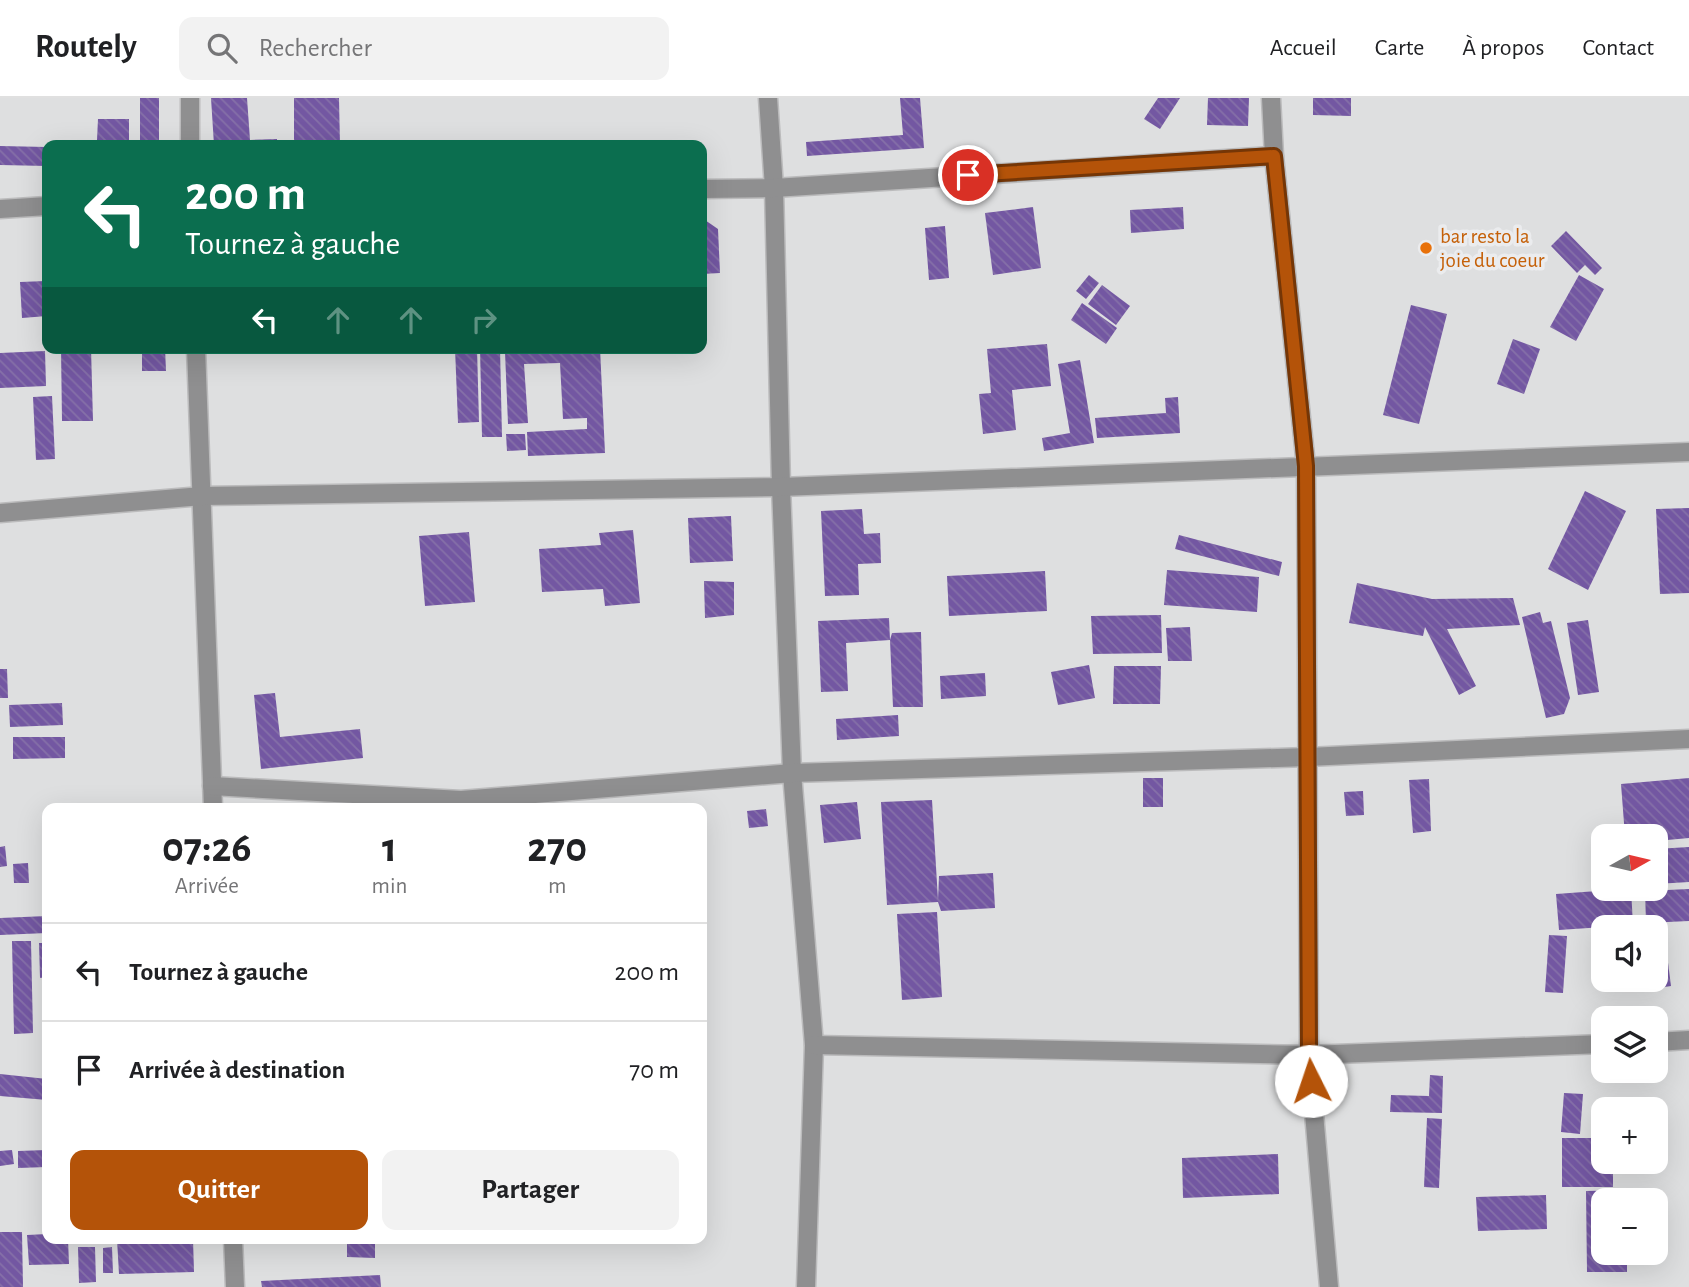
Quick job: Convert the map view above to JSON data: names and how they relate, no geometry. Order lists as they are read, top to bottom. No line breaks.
{"places":["bar resto la joie du coeur"],"north":"right","page":{"header":"Routely","search":"Rechercher","nav":["Accueil","Carte","À propos","Contact"],"turn":["200 m","Tournez à gauche"],"eta":["07:26","Arrivée","1","min","270","m"],"map_buttons":["+","−"],"list":[{"name":"Tournez à gauche","value":"200 m"},{"name":"Arrivée à destination","value":"70 m"}],"buttons":["Quitter","Partager"]}}
